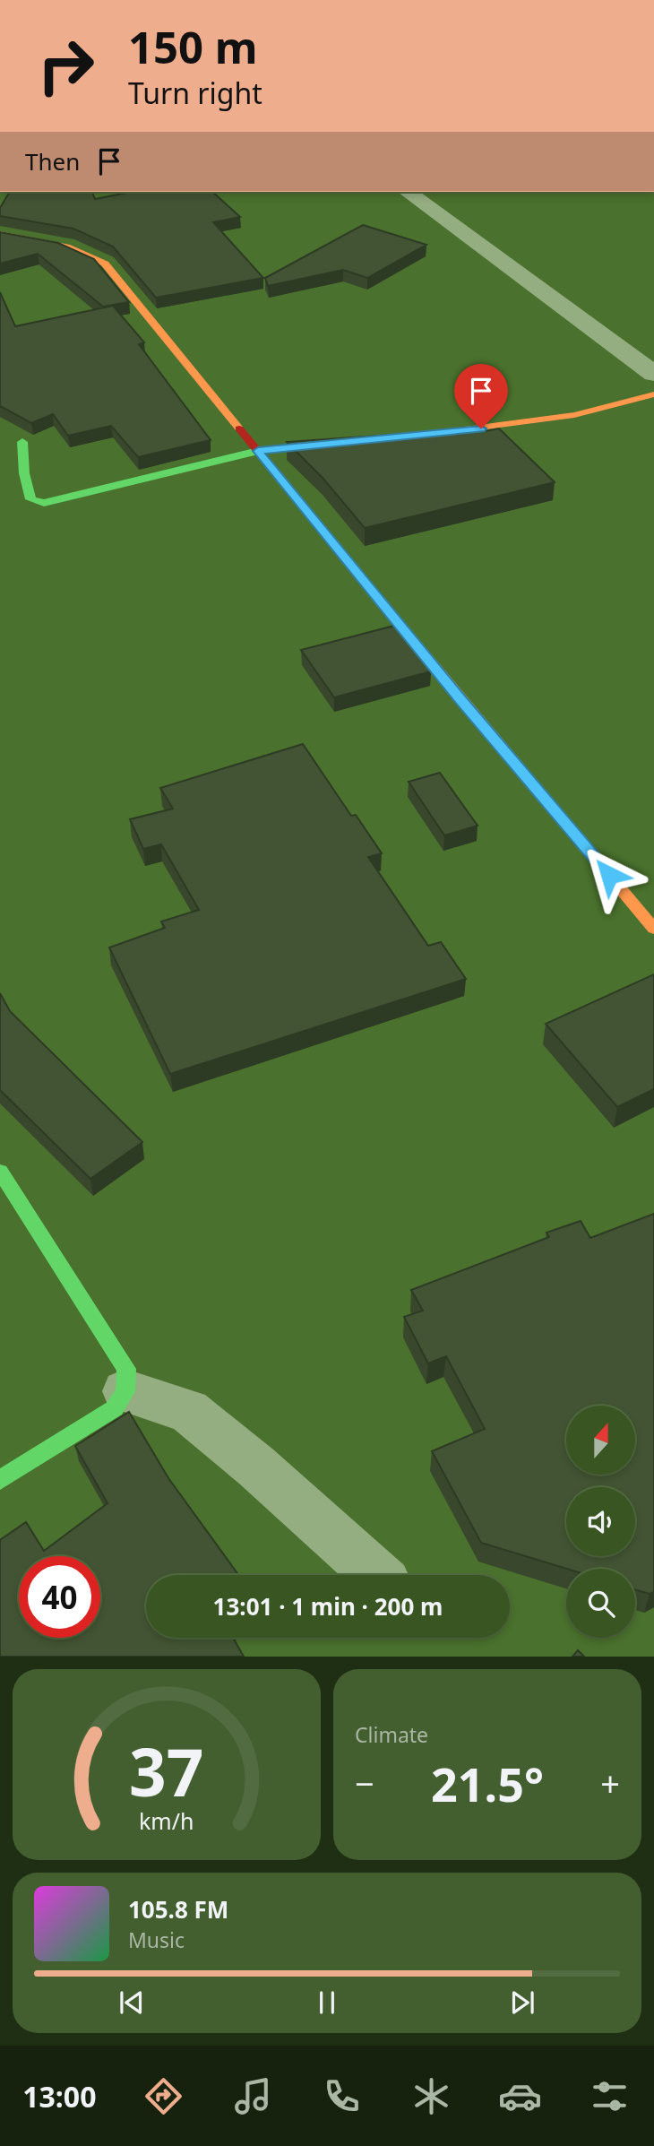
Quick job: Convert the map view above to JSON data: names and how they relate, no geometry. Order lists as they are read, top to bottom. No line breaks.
{"north":"top","page":{"turn":["150 m","Turn right"],"then":"Then","limit":"40","trip":"13:01 · 1 min · 200 m","tile":"Climate","heat":["−","21.5°","+"],"song":["105.8 FM","Music"],"tabs":"13:00","gauge":["37","km/h"]}}
